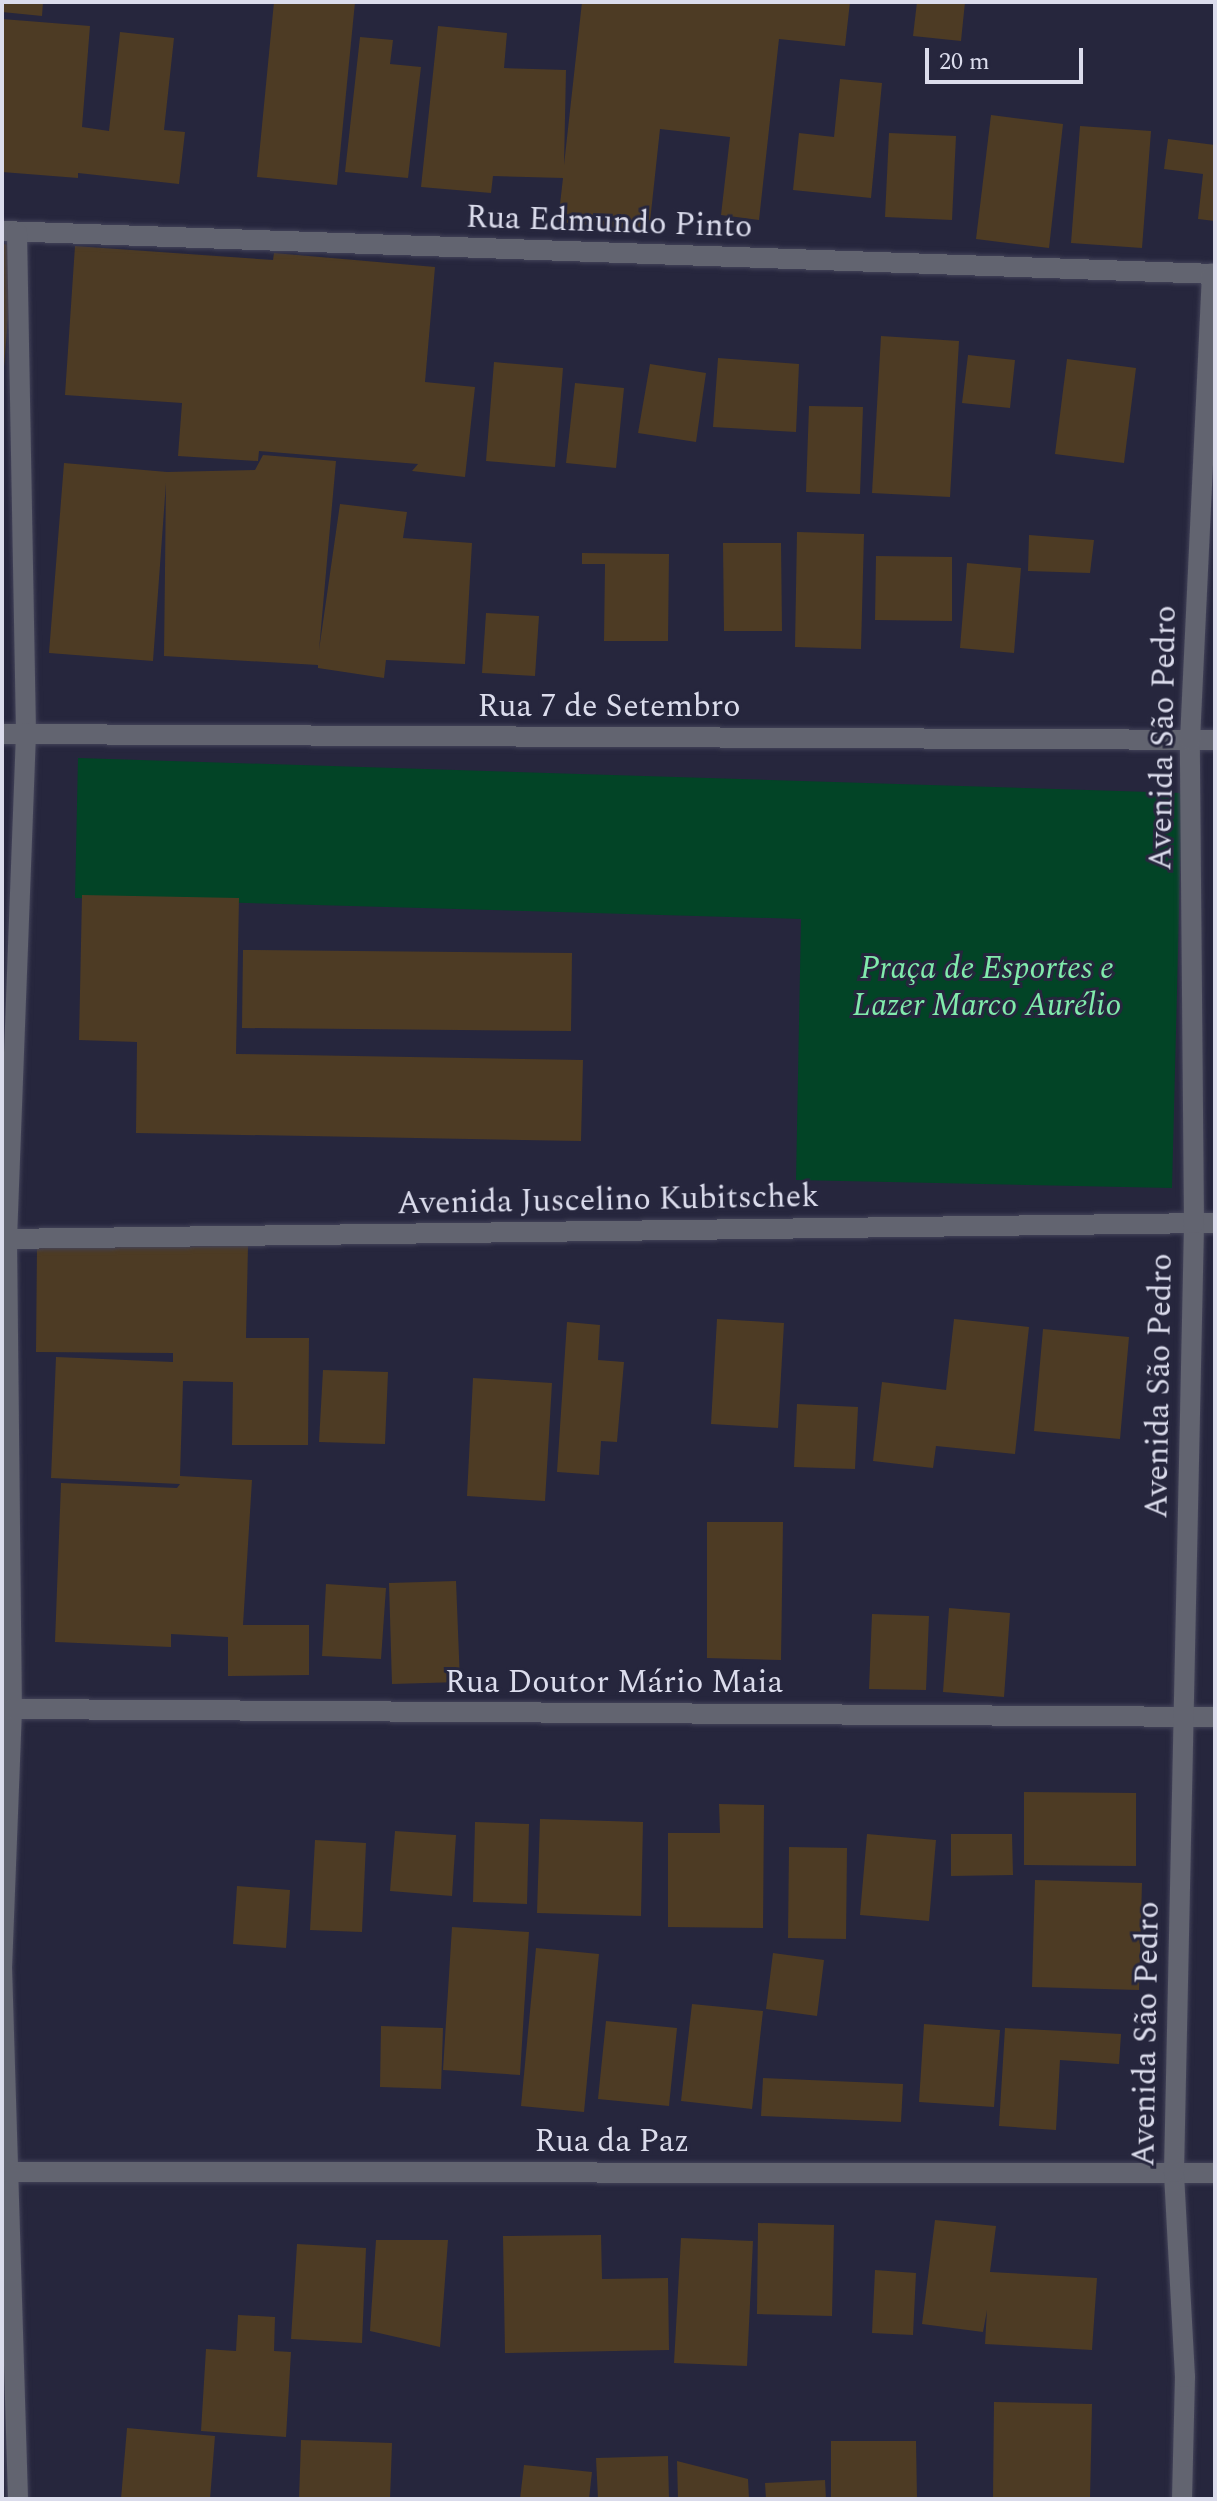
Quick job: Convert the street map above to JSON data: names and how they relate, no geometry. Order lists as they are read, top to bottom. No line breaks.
{"streets":{"street":["Rua Edmundo Pinto","Rua 7 de Setembro","Avenida São Pedro","Avenida Juscelino Kubitschek","Rua Doutor Mário Maia","Rua da Paz"]},"crossings":[["Rua Edmundo Pinto","Avenida São Pedro"],["Rua 7 de Setembro","Avenida São Pedro"],["Avenida São Pedro","Avenida Juscelino Kubitschek"],["Avenida São Pedro","Rua Doutor Mário Maia"],["Avenida São Pedro","Rua da Paz"]],"parks":["Praça de Esportes e Lazer Marco Aurélio"],"scale_bar":"20 m"}
